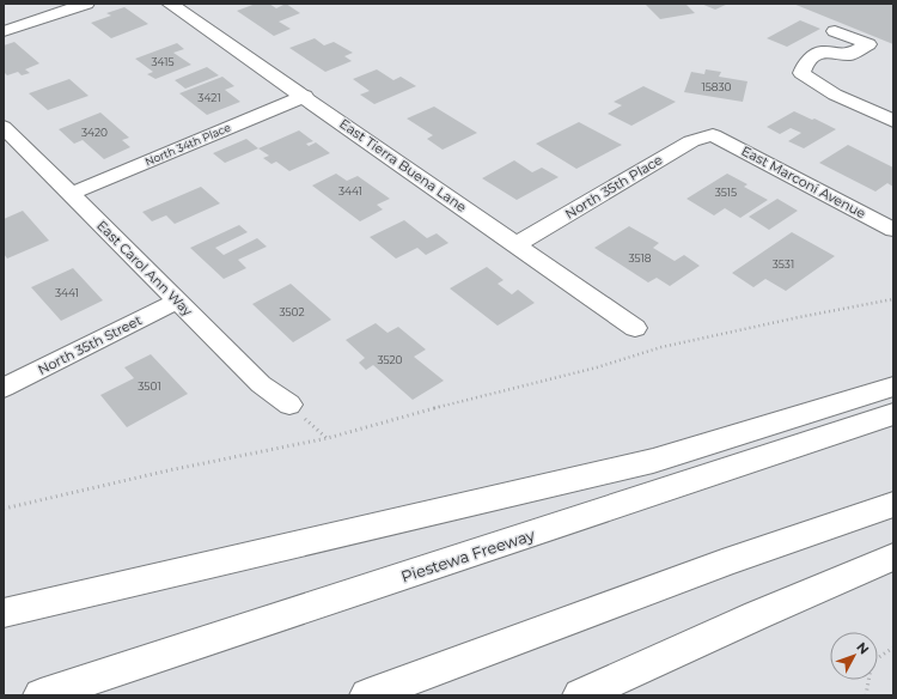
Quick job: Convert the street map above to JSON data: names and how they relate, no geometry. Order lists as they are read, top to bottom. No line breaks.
{"streets":{"highway":["Piestewa Freeway"],"street":["North 34th Place","East Tierra Buena Lane","East Marconi Avenue","North 35th Place","East Carol Ann Way","North 35th Street"]},"crossings":[["North 34th Place","East Tierra Buena Lane"],["North 34th Place","East Carol Ann Way"],["East Tierra Buena Lane","North 35th Place"],["East Marconi Avenue","North 35th Place"],["East Carol Ann Way","North 35th Street"]],"house_numbers":["3415","15830","3421","3420","3441","3515","3518","3531","3441","3502","3520","3501"],"north":"top right"}
